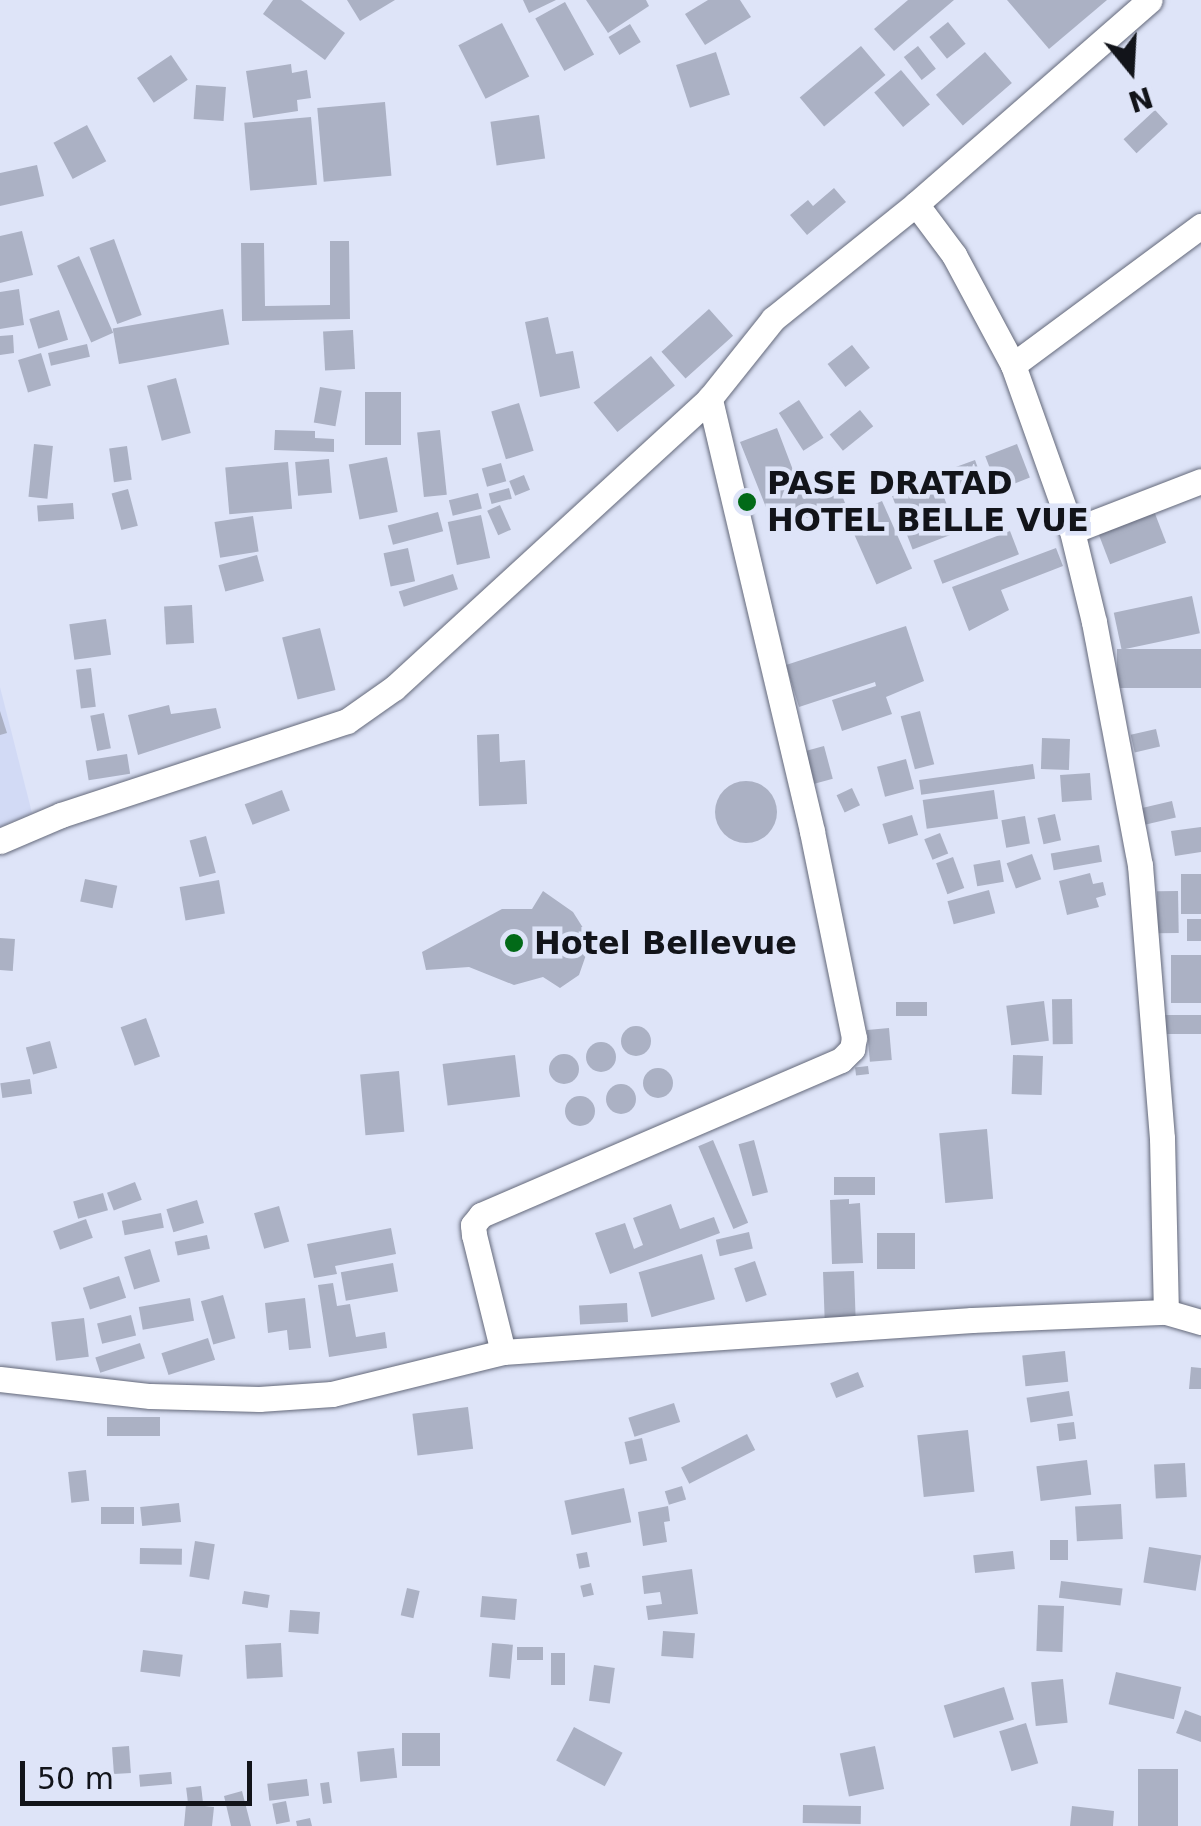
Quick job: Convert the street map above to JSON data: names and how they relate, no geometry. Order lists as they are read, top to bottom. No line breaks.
{"places":["PASE DRATAD HOTEL BELLE VUE","Hotel Bellevue"],"scale_bar":"50 m","north":"bottom"}
